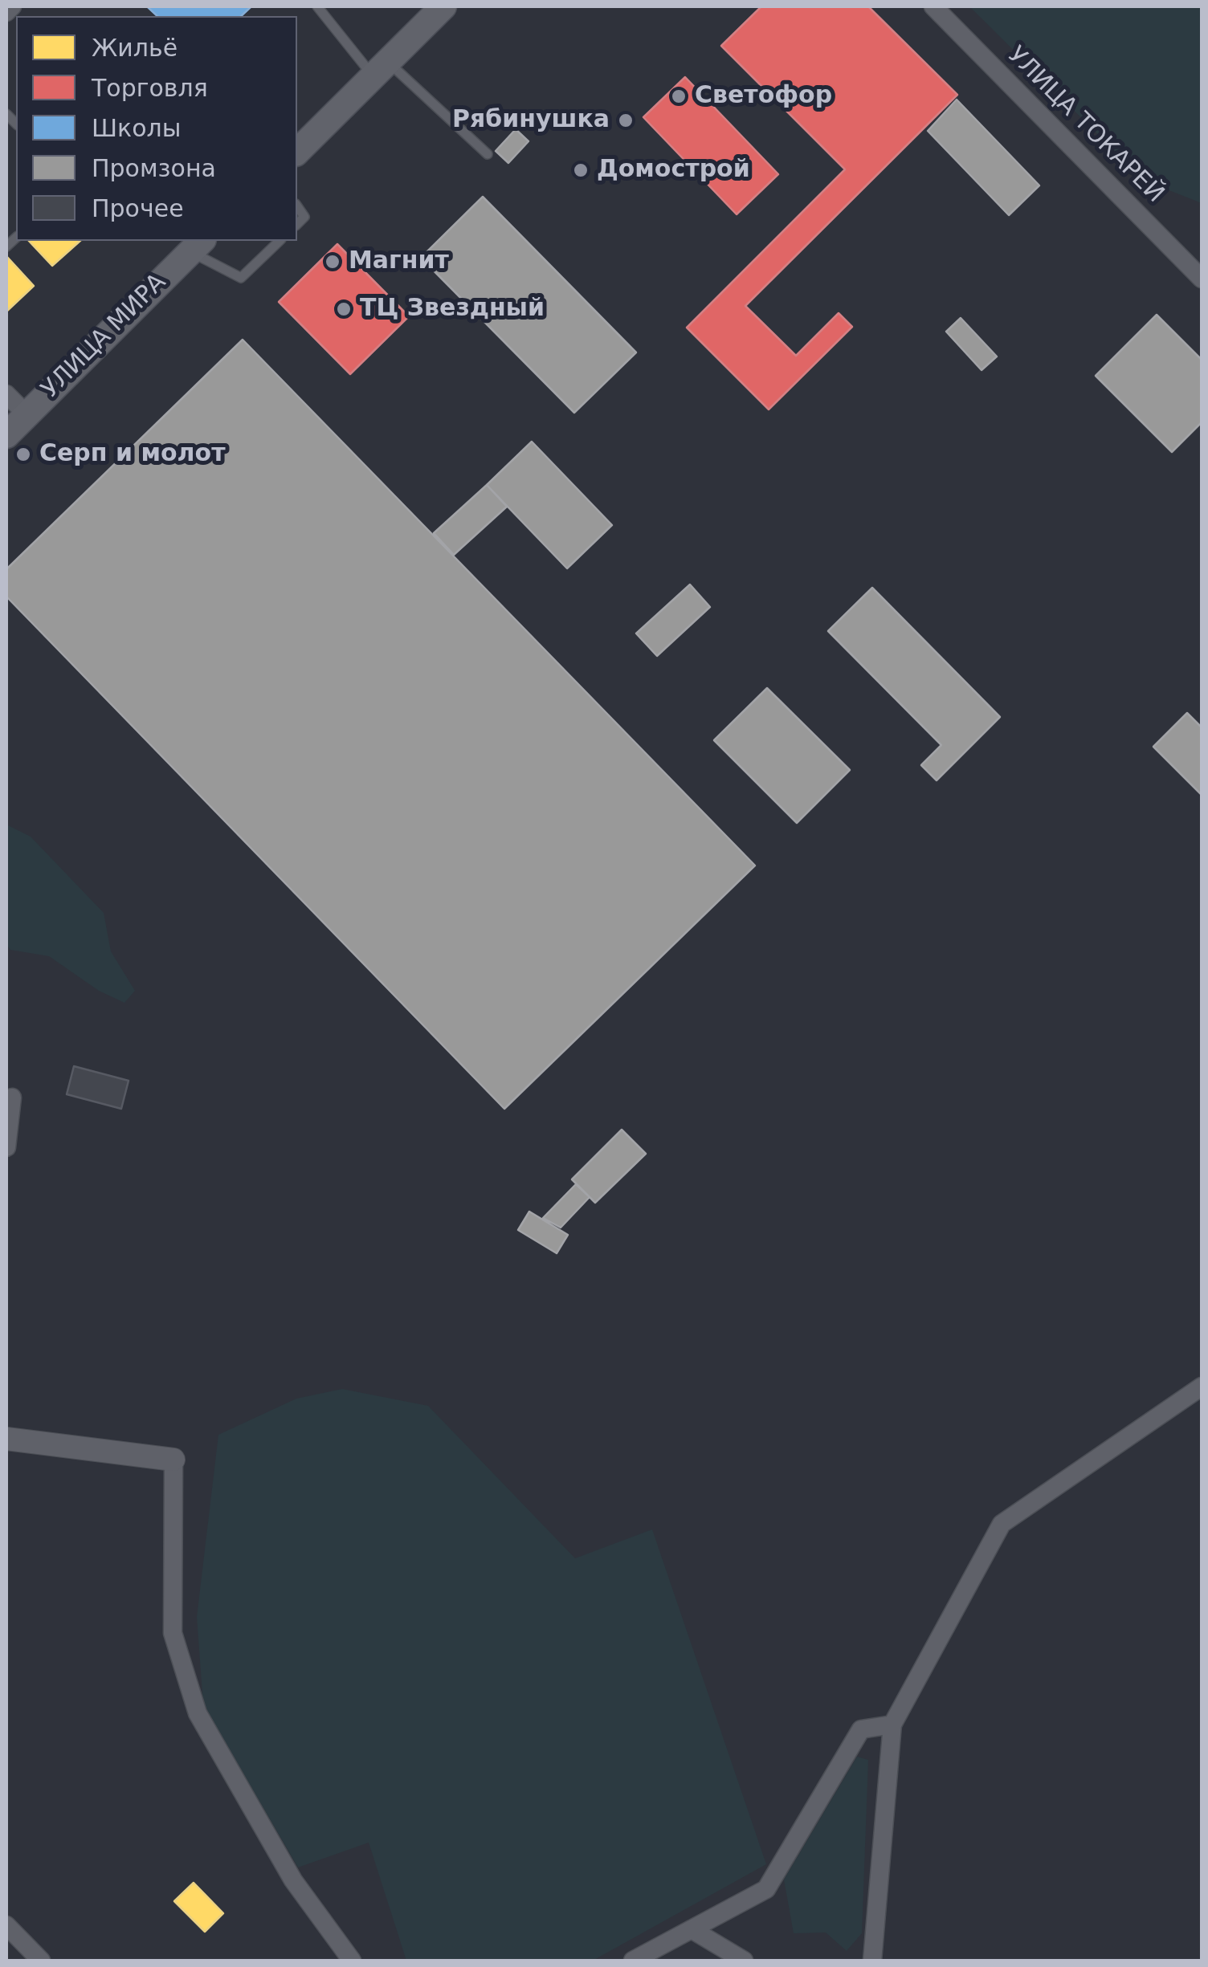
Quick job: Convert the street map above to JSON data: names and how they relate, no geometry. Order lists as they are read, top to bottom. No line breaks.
{"streets":{"main road":["УЛИЦА МИРА"],"street":["УЛИЦА ТОКАРЕЙ"]},"places":["Светофор","Рябинушка","Домострой","Магнит","ТЦ Звездный","Серп и молот"],"legend":["Жильё","Торговля","Школы","Промзона","Прочее"]}
